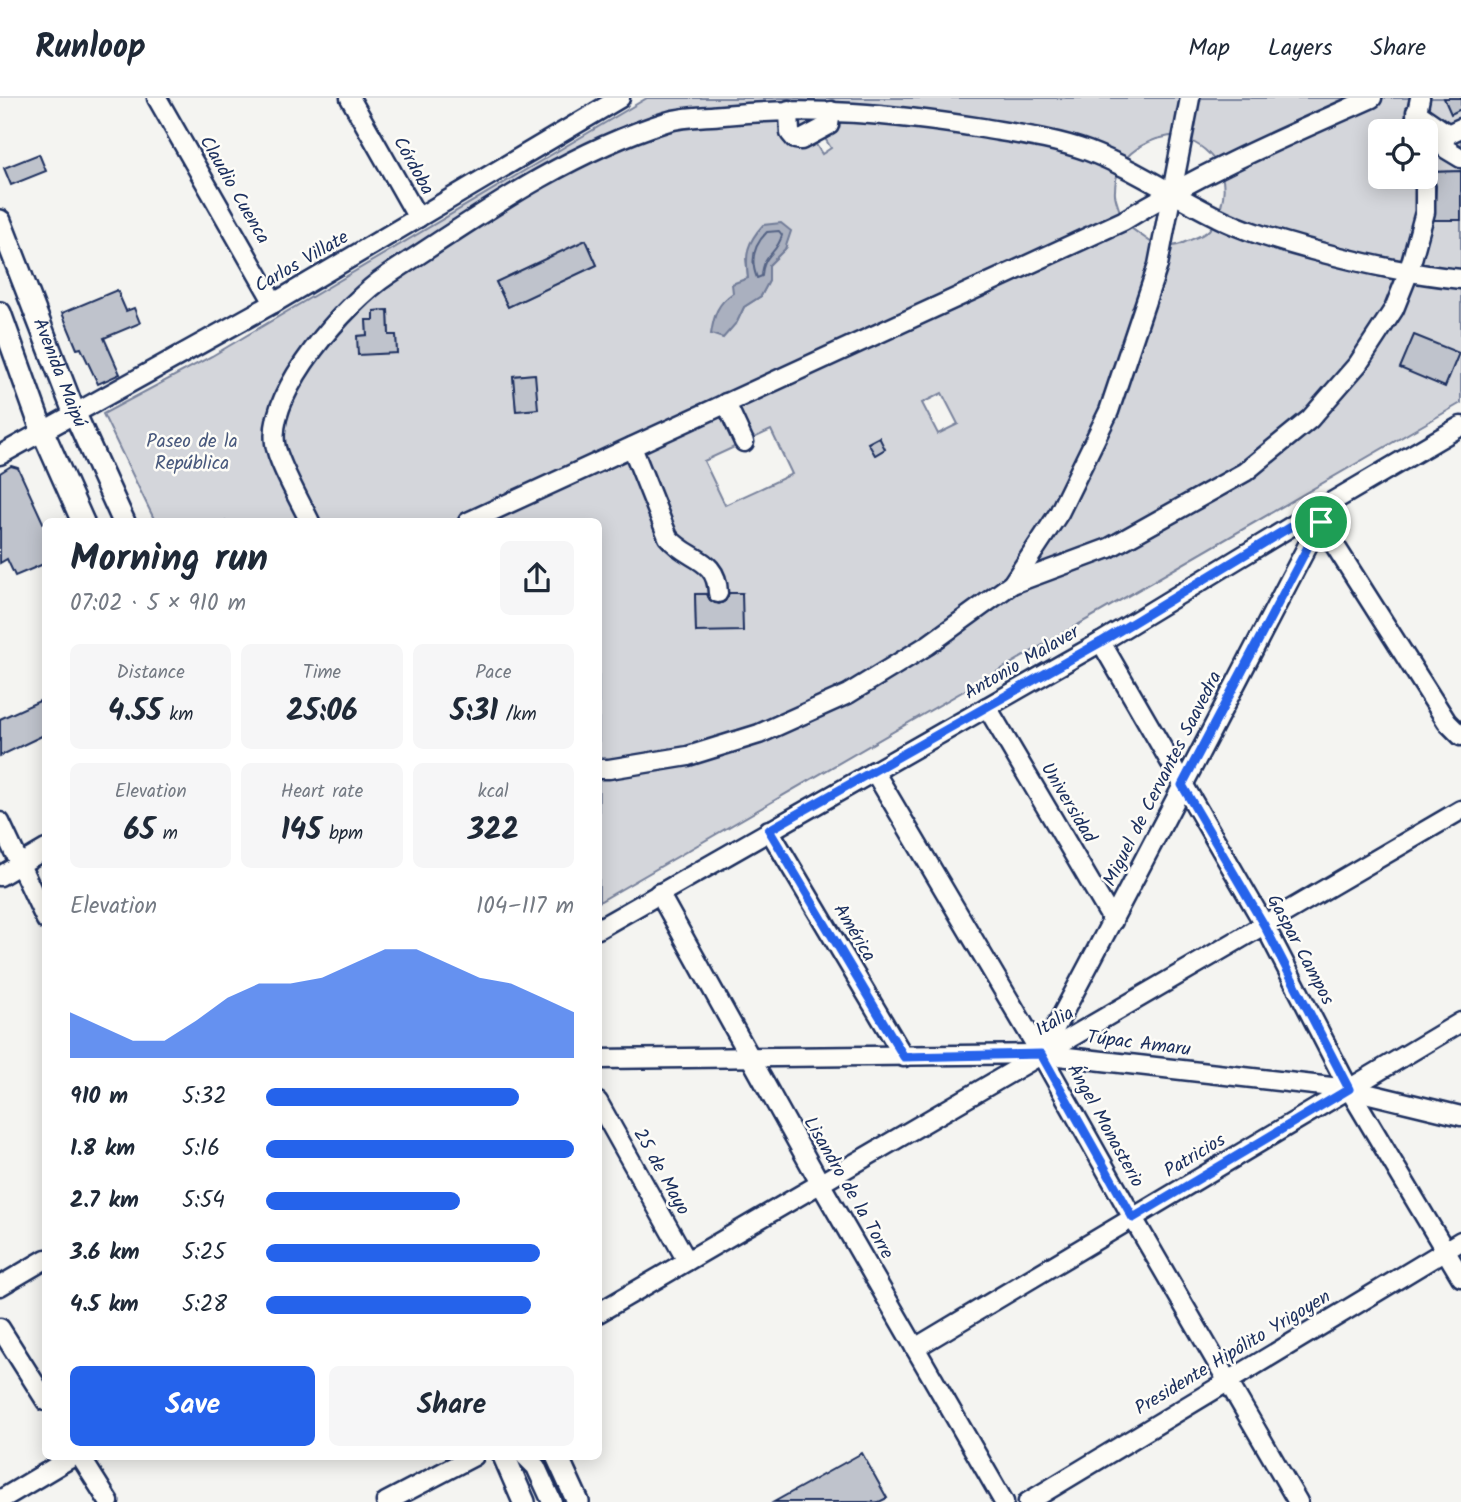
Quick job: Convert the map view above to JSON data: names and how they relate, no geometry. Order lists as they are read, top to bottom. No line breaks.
{"streets":{"main road":["Avenida Maipú"],"street":["Córdoba","Claudio Cuenca","Carlos Villate","Antonio Malaver","Miguel de Cervantes Saavedra","Universidad","América","Gaspar Campos","Italia","Túpac Amaru","Ángel Monasterio","Patricios","25 de Mayo","Lisandro de la Torre","Presidente Hipólito Yrigoyen"]},"crossings":[["Córdoba","Carlos Villate"],["Claudio Cuenca","Carlos Villate"],["Carlos Villate","Avenida Maipú"],["Antonio Malaver","Miguel de Cervantes Saavedra"],["Antonio Malaver","Universidad"],["Antonio Malaver","América"],["Antonio Malaver","Gaspar Campos"],["Antonio Malaver","Ángel Monasterio"],["Antonio Malaver","Lisandro de la Torre"],["Miguel de Cervantes Saavedra","Universidad"],["Miguel de Cervantes Saavedra","Gaspar Campos"],["Miguel de Cervantes Saavedra","Italia"],["Miguel de Cervantes Saavedra","Túpac Amaru"],["Miguel de Cervantes Saavedra","Ángel Monasterio"],["América","Túpac Amaru"],["Gaspar Campos","Italia"],["Gaspar Campos","Túpac Amaru"],["Gaspar Campos","Patricios"],["Gaspar Campos","Presidente Hipólito Yrigoyen"],["Italia","Túpac Amaru"],["Italia","Ángel Monasterio"],["Italia","25 de Mayo"],["Italia","Lisandro de la Torre"],["Túpac Amaru","Ángel Monasterio"],["Túpac Amaru","Patricios"],["Túpac Amaru","Lisandro de la Torre"],["Ángel Monasterio","Patricios"],["Ángel Monasterio","Presidente Hipólito Yrigoyen"],["Patricios","Lisandro de la Torre"]],"parks":["Paseo de la República"],"page":{"header":"Runloop","nav":["Map","Layers","Share"],"heading":["Morning run","07:02 · 5 × 910 m"],"stats":[["Distance","4.55 km"],["Time","25:06"],["Pace","5:31 /km"],["Elevation","65 m"],["Heart rate","145 bpm"],["kcal","322"]],"chart":["Elevation","104–117 m"],"list":[{"name":"910 m","note":"5:32"},{"name":"1.8 km","note":"5:16"},{"name":"2.7 km","note":"5:54"},{"name":"3.6 km","note":"5:25"},{"name":"4.5 km","note":"5:28"}],"buttons":["Save","Share"]}}
